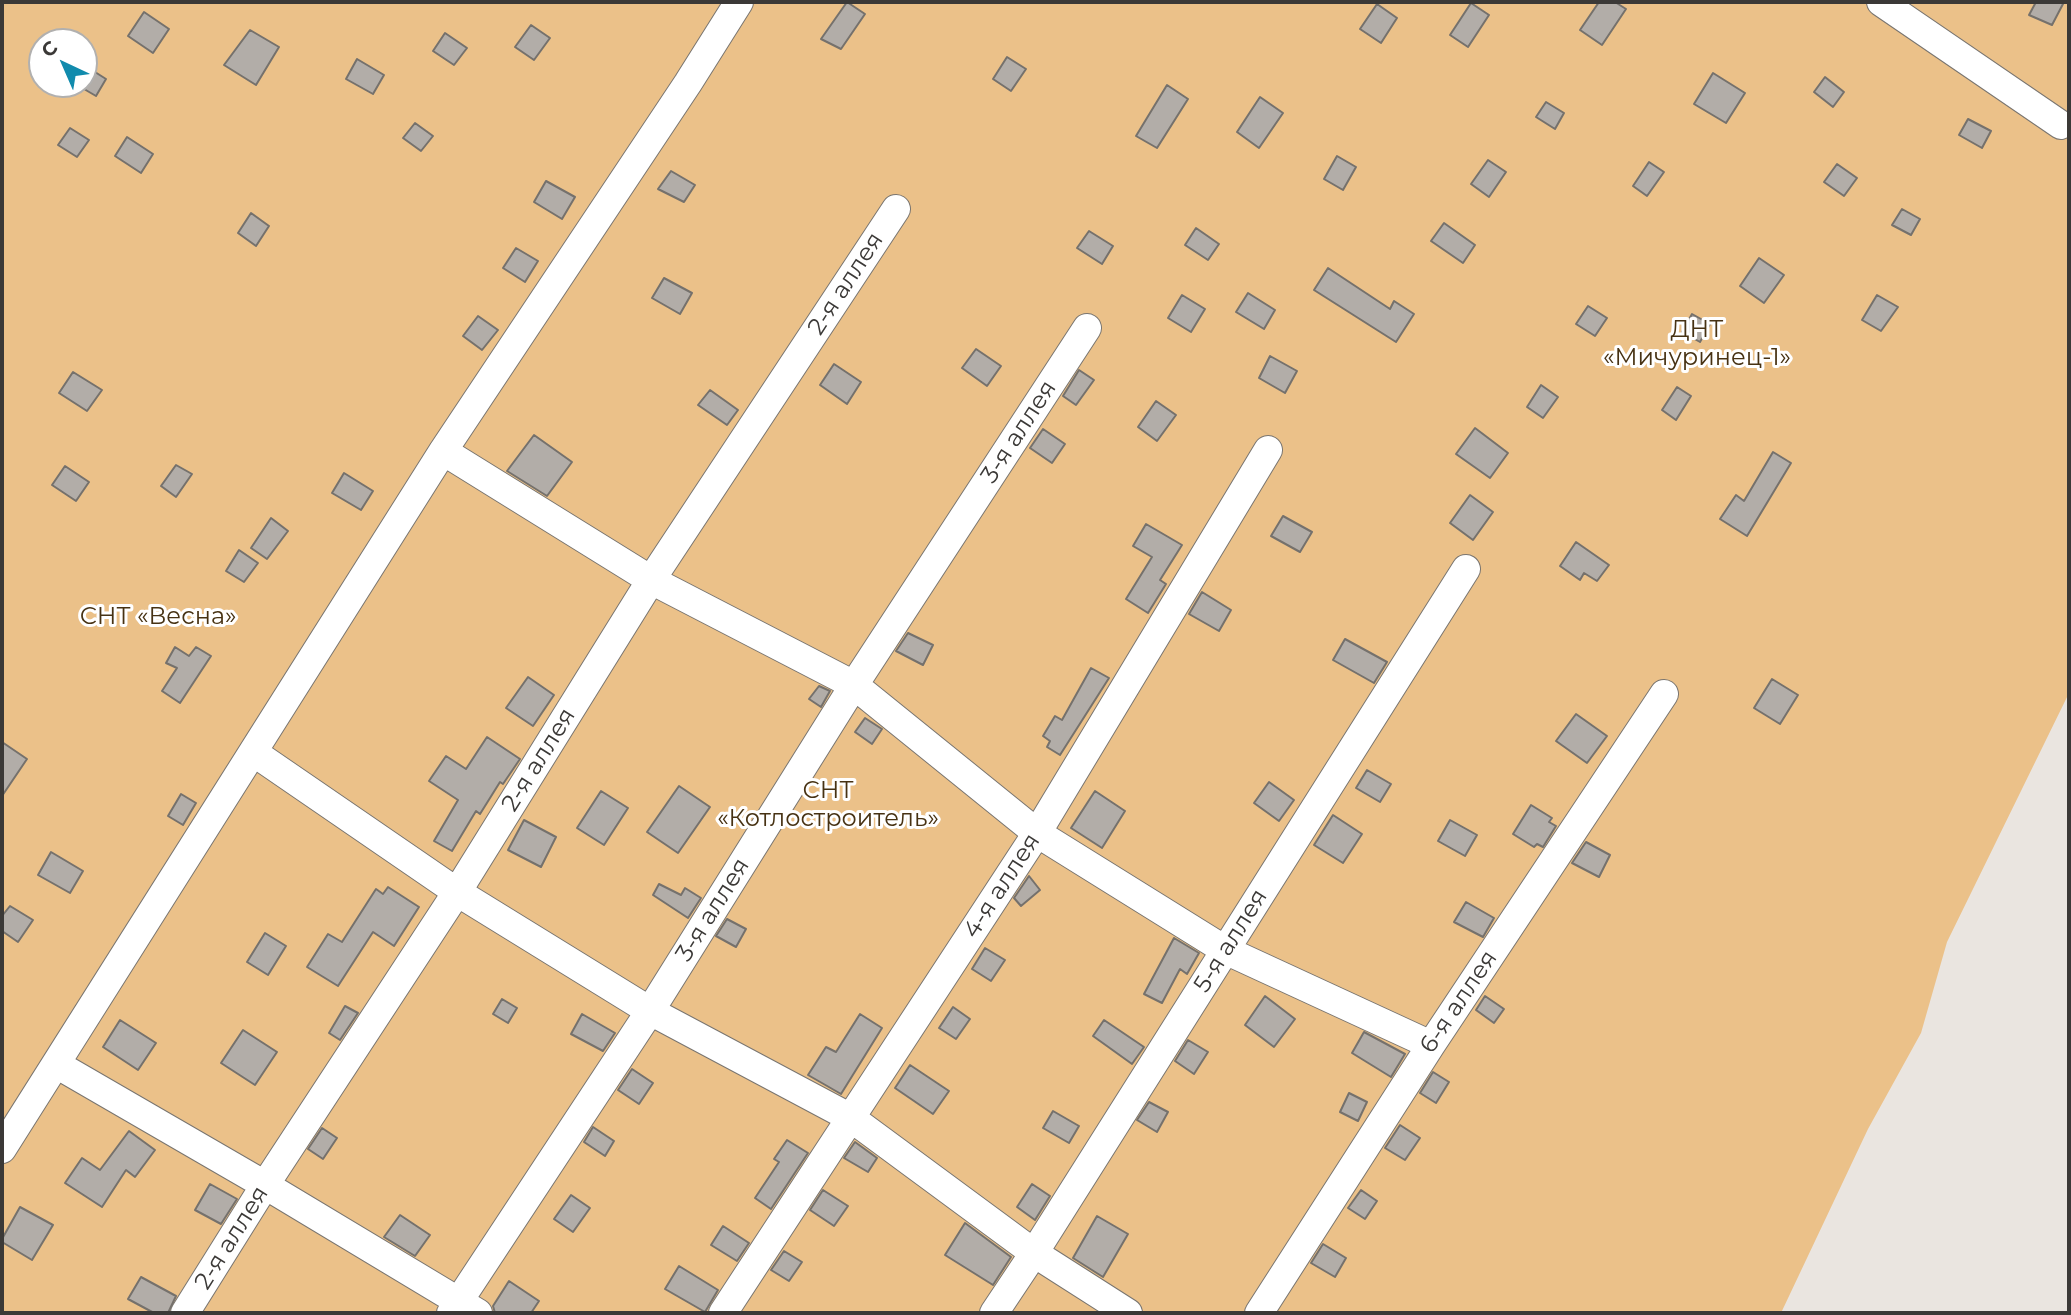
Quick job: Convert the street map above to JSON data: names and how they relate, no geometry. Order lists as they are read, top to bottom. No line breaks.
{"streets":{"street":["2-я аллея","3-я аллея","4-я аллея","5-я аллея","6-я аллея"]},"parks":["ДНТ «Мичуринец-1»","СНТ «Весна»","СНТ «Котлостроитель»"],"north":"top left"}
